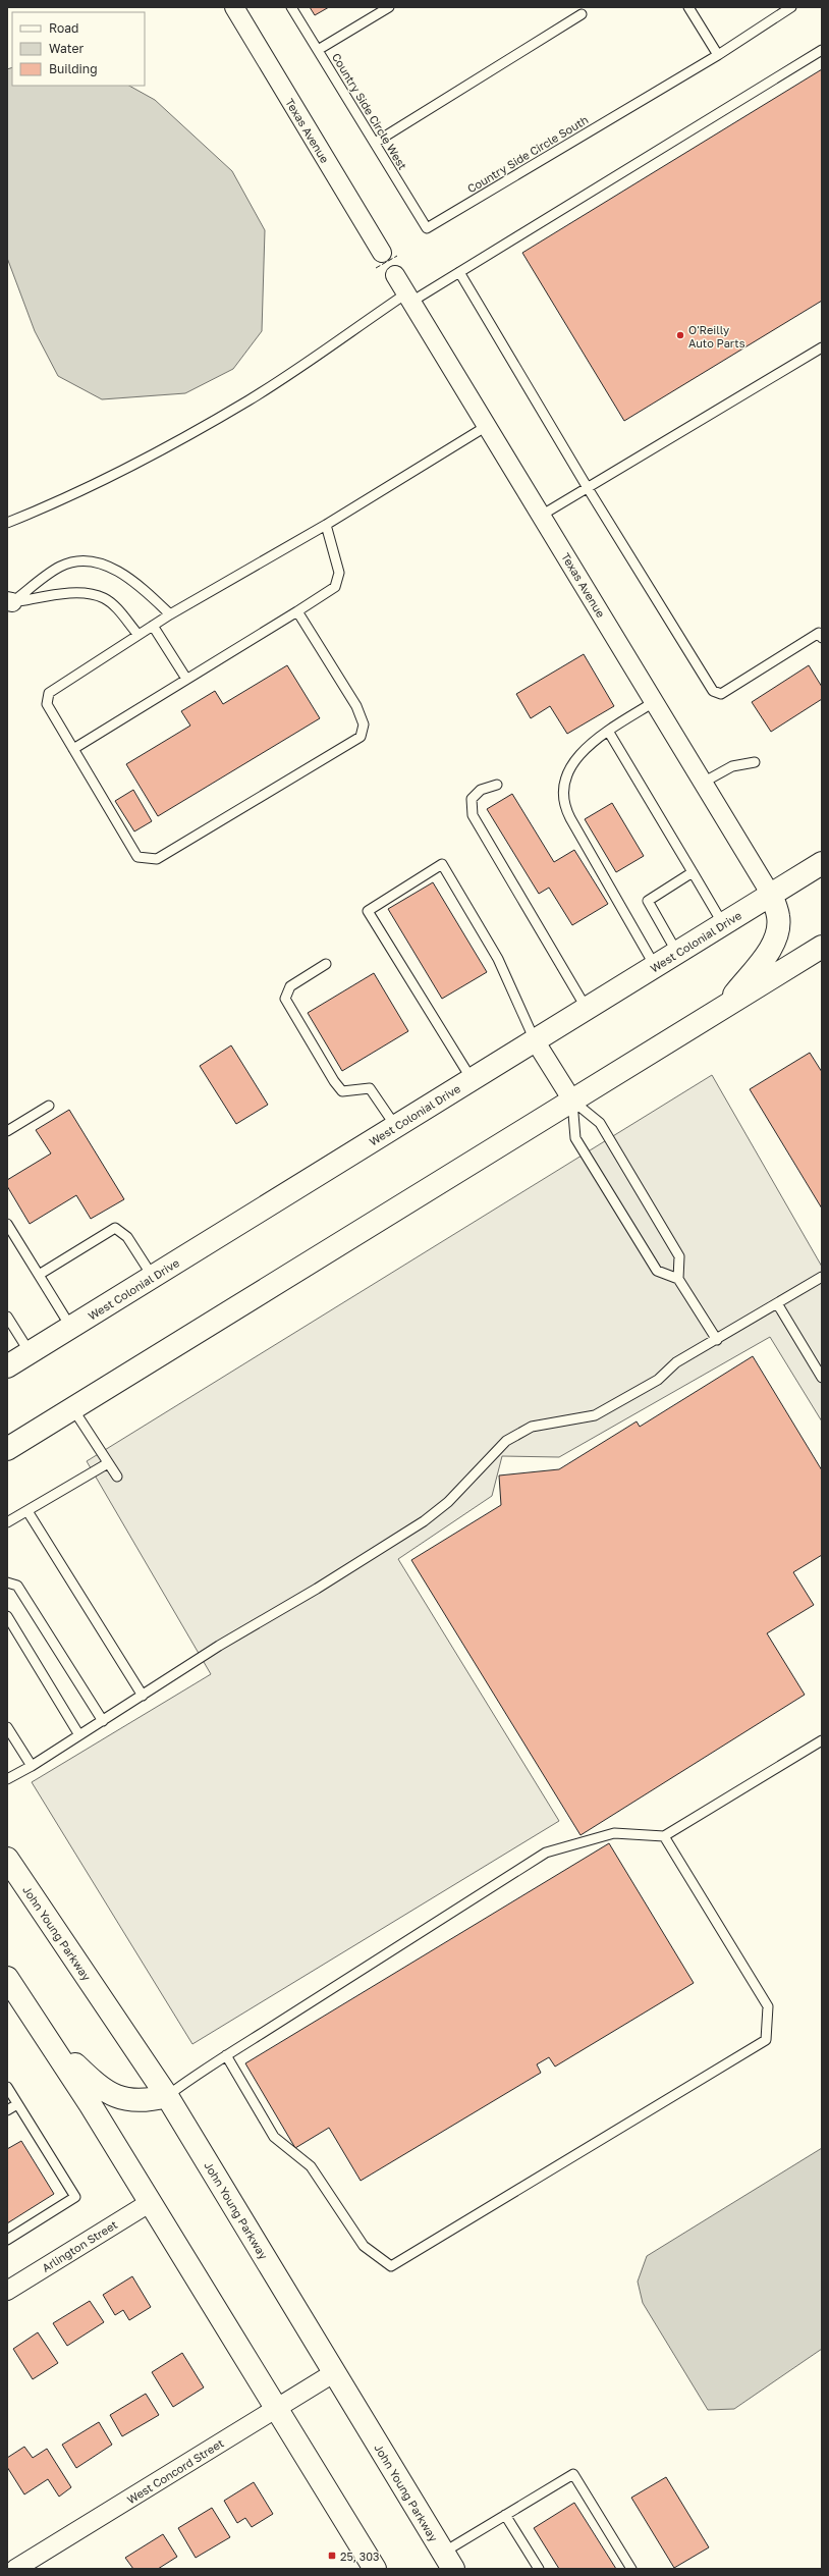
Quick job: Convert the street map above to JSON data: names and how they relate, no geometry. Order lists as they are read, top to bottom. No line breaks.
{"streets":{"main road":["West Colonial Drive","John Young Parkway"],"street":["Texas Avenue","Arlington Street","West Concord Street"],"lane":["Country Side Circle West","Country Side Circle South"]},"crossings":[["Country Side Circle West","Country Side Circle South"],["Texas Avenue","West Colonial Drive"],["John Young Parkway","West Concord Street"]],"places":{"other":["O'Reilly Auto Parts"],"transit":["25, 303"]},"legend":["Road","Water","Building"]}
